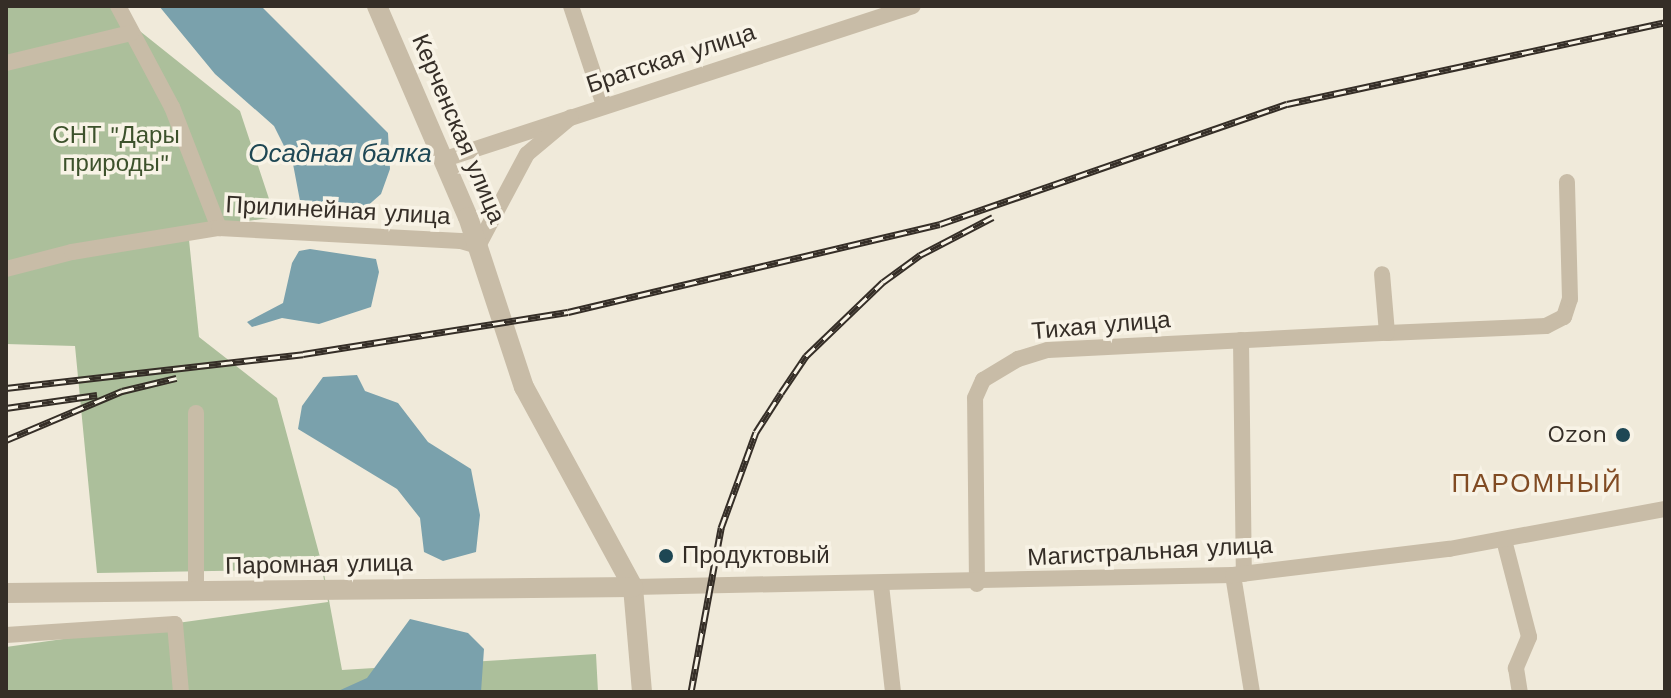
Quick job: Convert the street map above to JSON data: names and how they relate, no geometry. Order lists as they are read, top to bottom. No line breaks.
{"streets":{"street":["Братская улица","Керченская улица","Прилинейная улица","Тихая улица","Магистральная улица","Паромная улица"]},"crossings":[["Братская улица","Керченская улица"],["Керченская улица","Прилинейная улица"],["Керченская улица","Магистральная улица"],["Керченская улица","Паромная улица"],["Тихая улица","Магистральная улица"],["Магистральная улица","Паромная улица"]],"districts":["ПАРОМНЫЙ"],"water":["Осадная балка"],"parks":["СНТ \"Дары природы\""],"places":["Ozon","Продуктовый"]}
